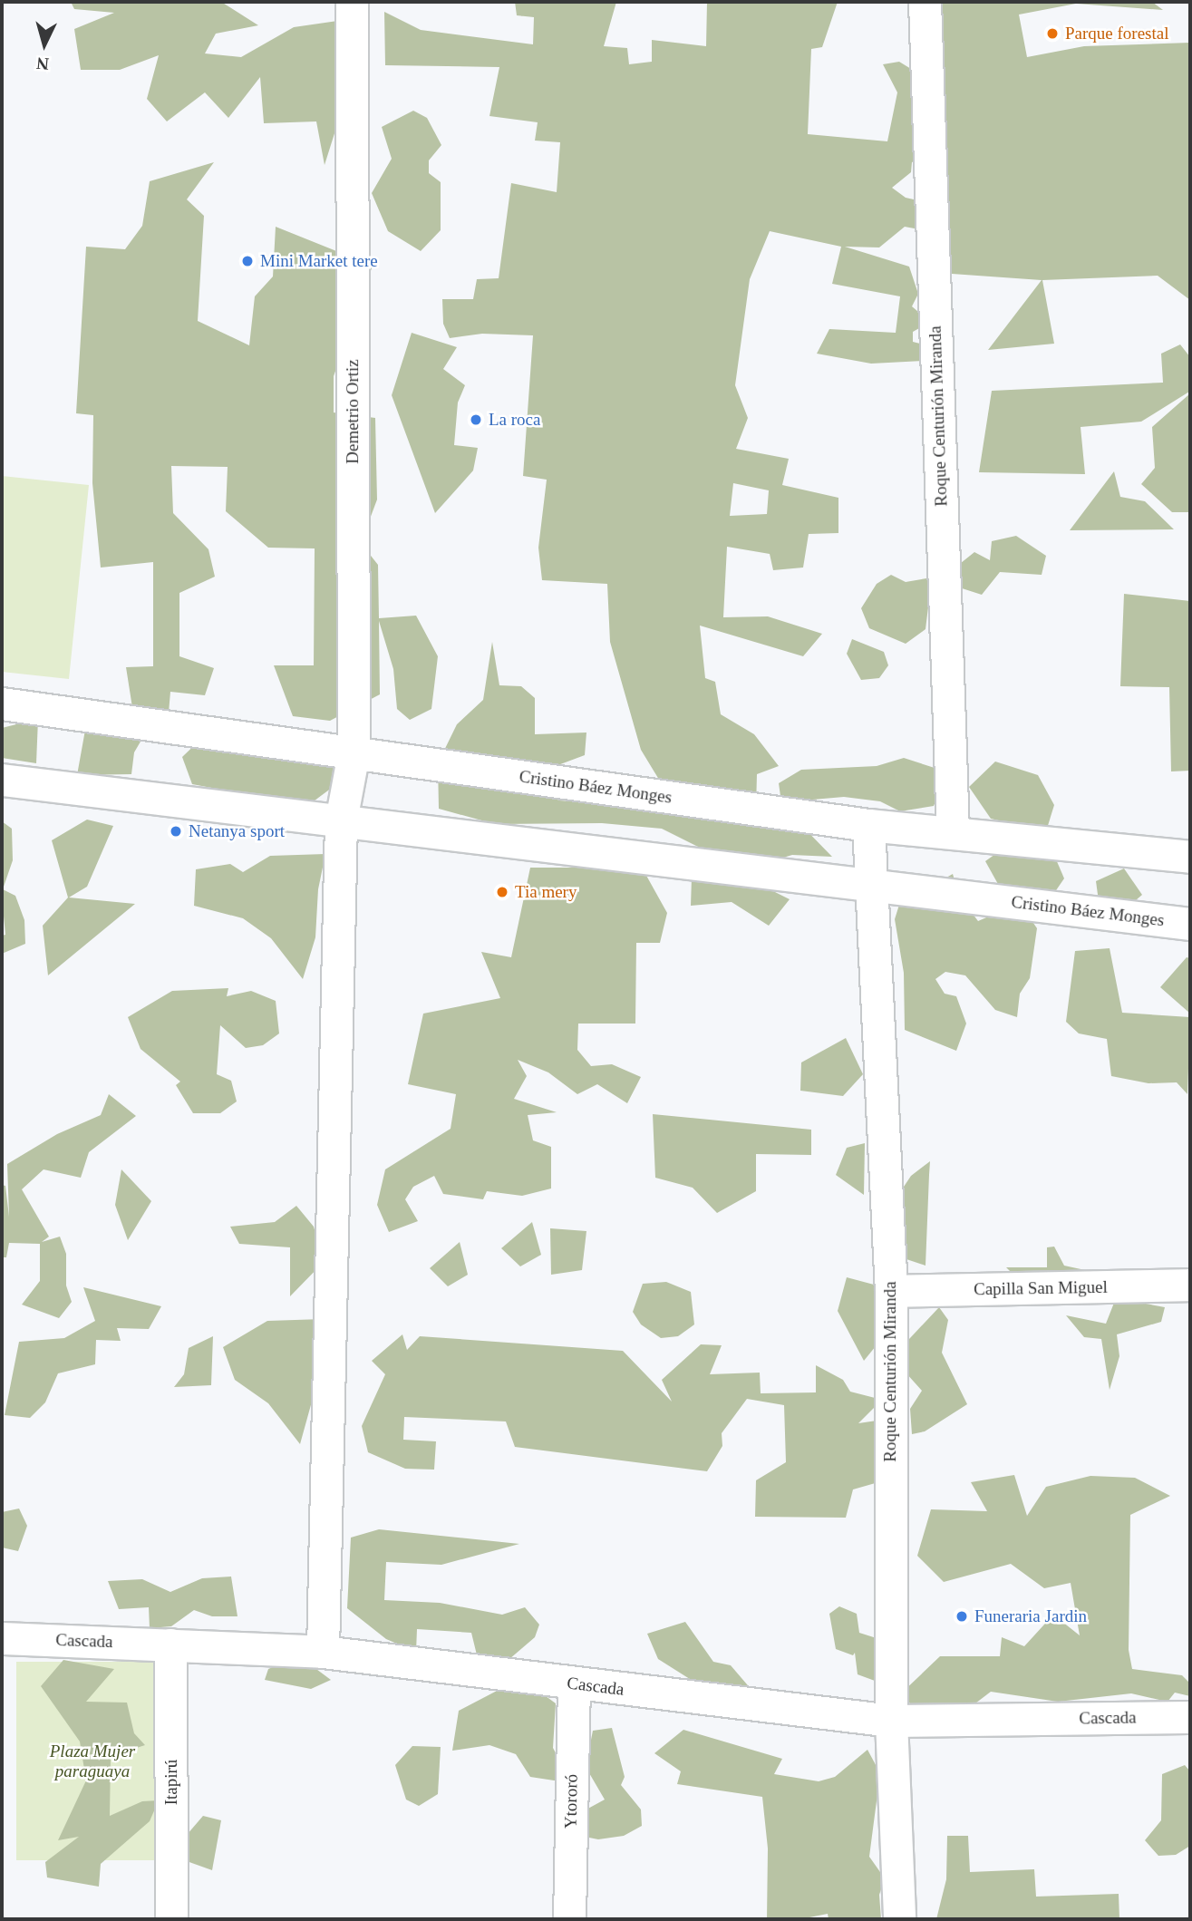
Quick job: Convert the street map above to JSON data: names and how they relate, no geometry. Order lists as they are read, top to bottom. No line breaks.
{"streets":{"street":["Demetrio Ortiz","Roque Centurión Miranda","Cristino Báez Monges","Capilla San Miguel","Cascada","Itapirú","Ytororó"]},"crossings":[["Demetrio Ortiz","Cristino Báez Monges"],["Demetrio Ortiz","Cascada"],["Roque Centurión Miranda","Cristino Báez Monges"],["Roque Centurión Miranda","Capilla San Miguel"],["Roque Centurión Miranda","Cascada"],["Cascada","Itapirú"],["Cascada","Ytororó"]],"parks":["Plaza Mujer paraguaya"],"places":["Parque forestal","Mini Market tere","La roca","Netanya sport","Tia mery","Funeraria Jardin"],"north":"bottom"}
